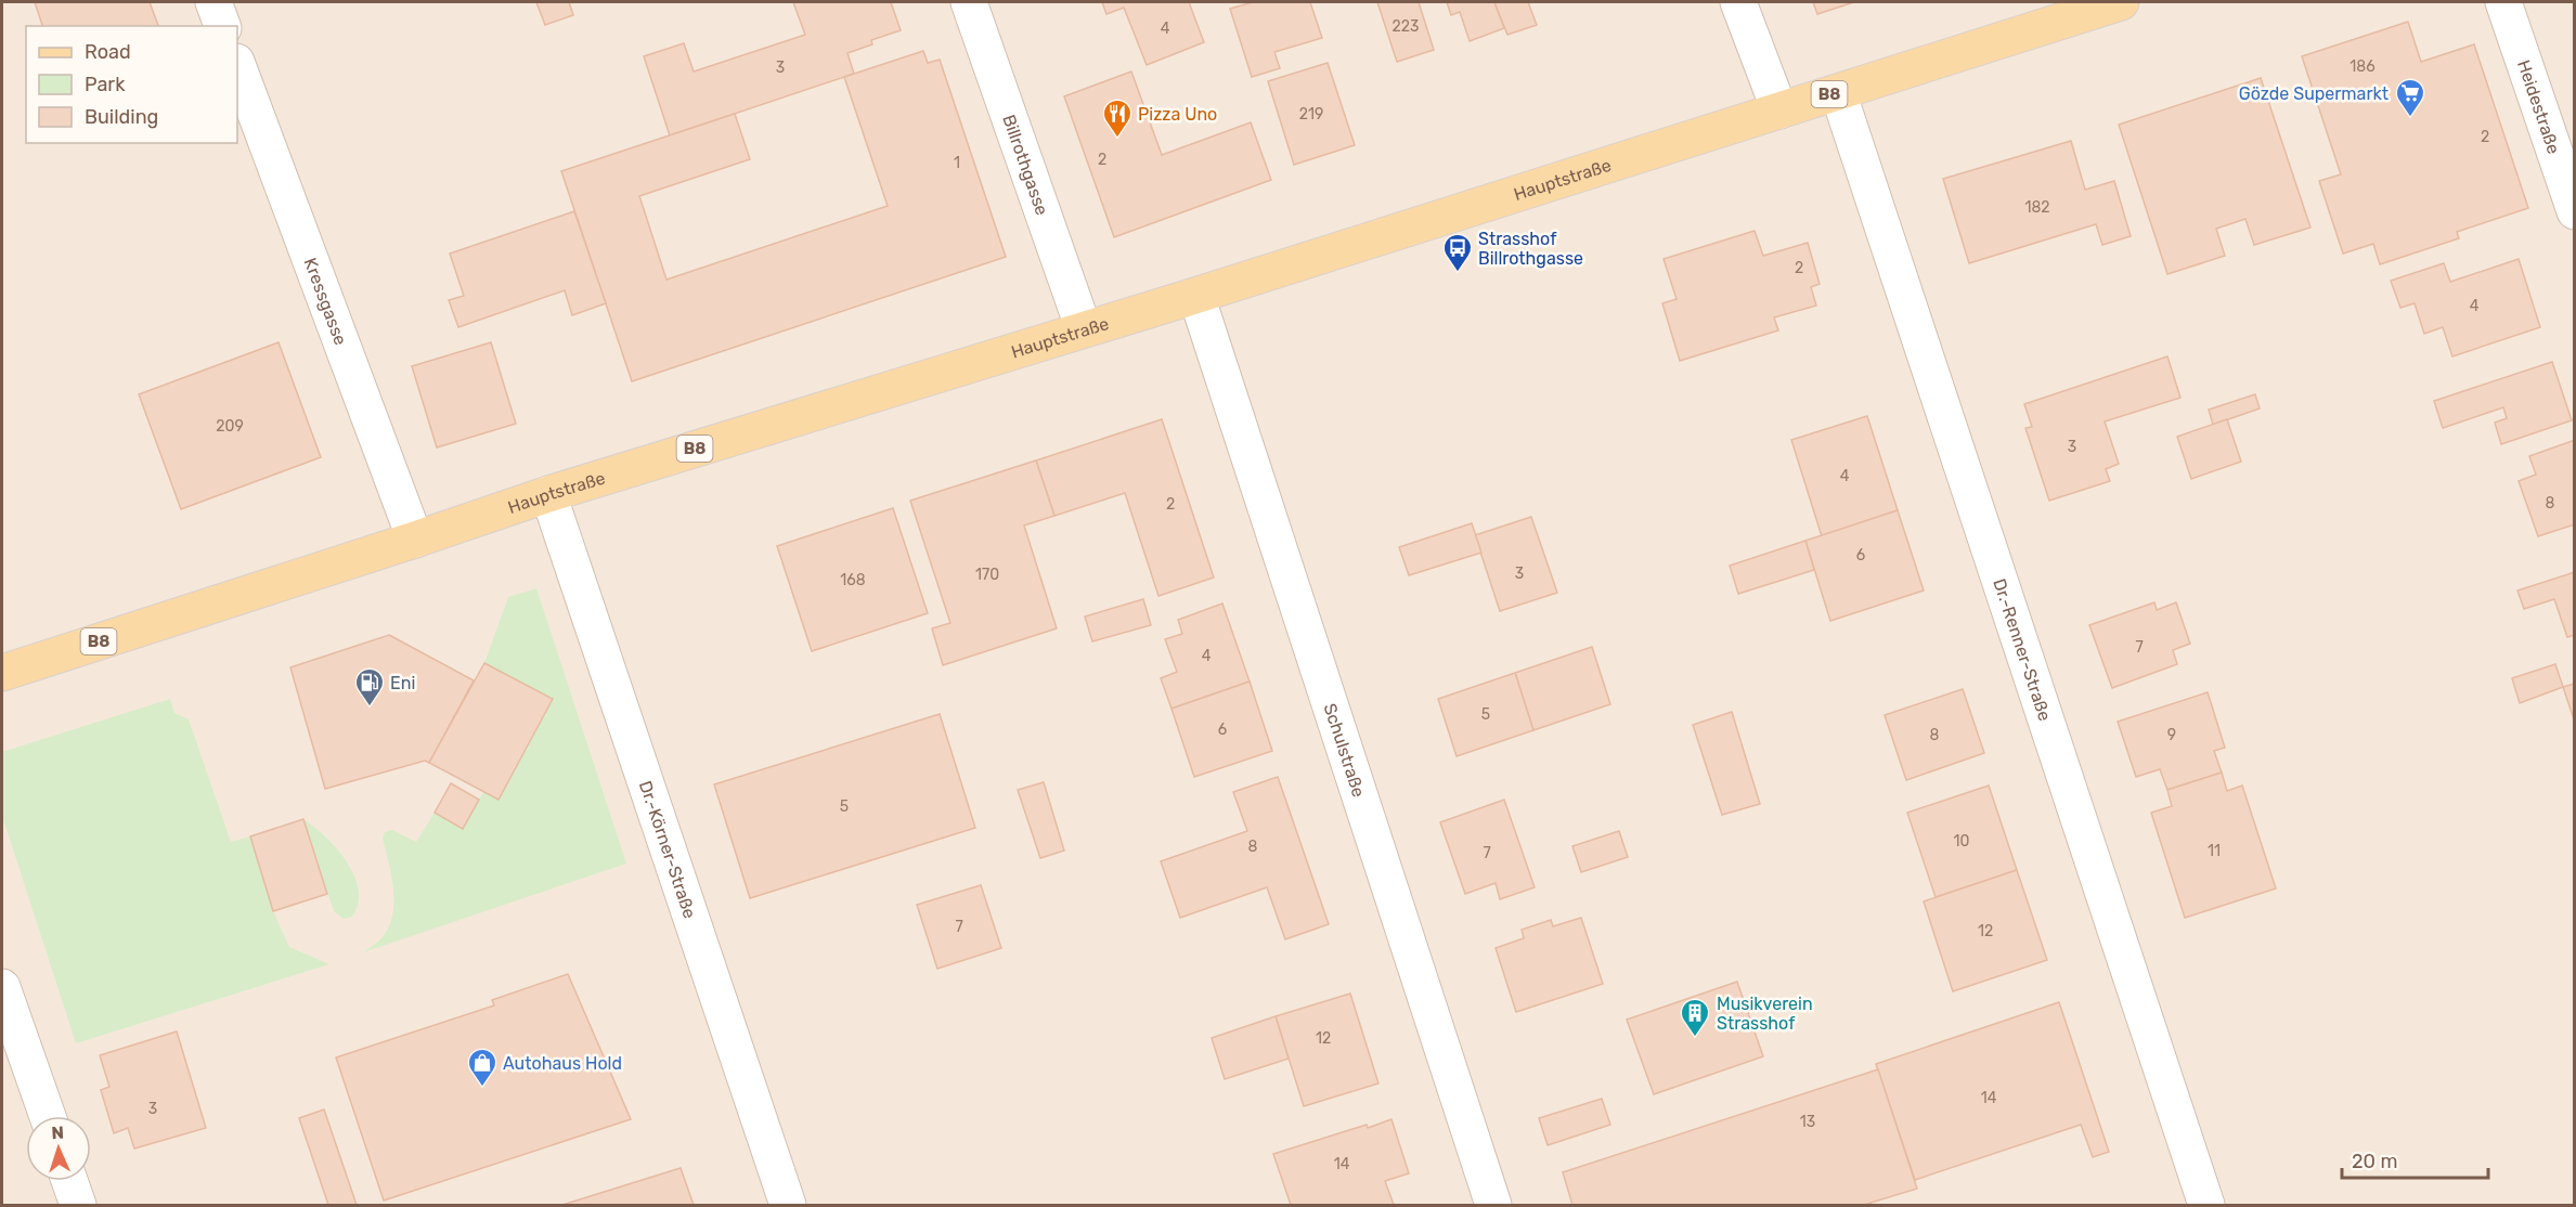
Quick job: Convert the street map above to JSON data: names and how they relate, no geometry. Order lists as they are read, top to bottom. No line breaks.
{"streets":{"main road":["B8","Hauptstraße"],"street":["Heidestraße","Billrothgasse","Kressgasse","Dr.-Renner-Straße","Schulstraße","Dr.-Körner-Straße"]},"crossings":[["Billrothgasse","Hauptstraße"],["Hauptstraße","Kressgasse"],["Hauptstraße","Dr.-Renner-Straße"],["Hauptstraße","Schulstraße"],["Hauptstraße","Dr.-Körner-Straße"]],"places":{"supermarket":["Gözde Supermarkt"],"restaurant":["Pizza Uno"],"bus stop":["Strasshof Billrothgasse"],"fuel station":["Eni"],"building":["Musikverein Strasshof"],"shop":["Autohaus Hold"]},"house_numbers":["223","4","186","3","219","2","2","1","182","2","4","209","3","4","8","2","6","3","170","168","7","4","5","6","8","9","5","10","8","11","7","7","12","12","14","3","13","14"],"legend":["Road","Park","Building"],"scale_bar":"20 m","north":"top"}
